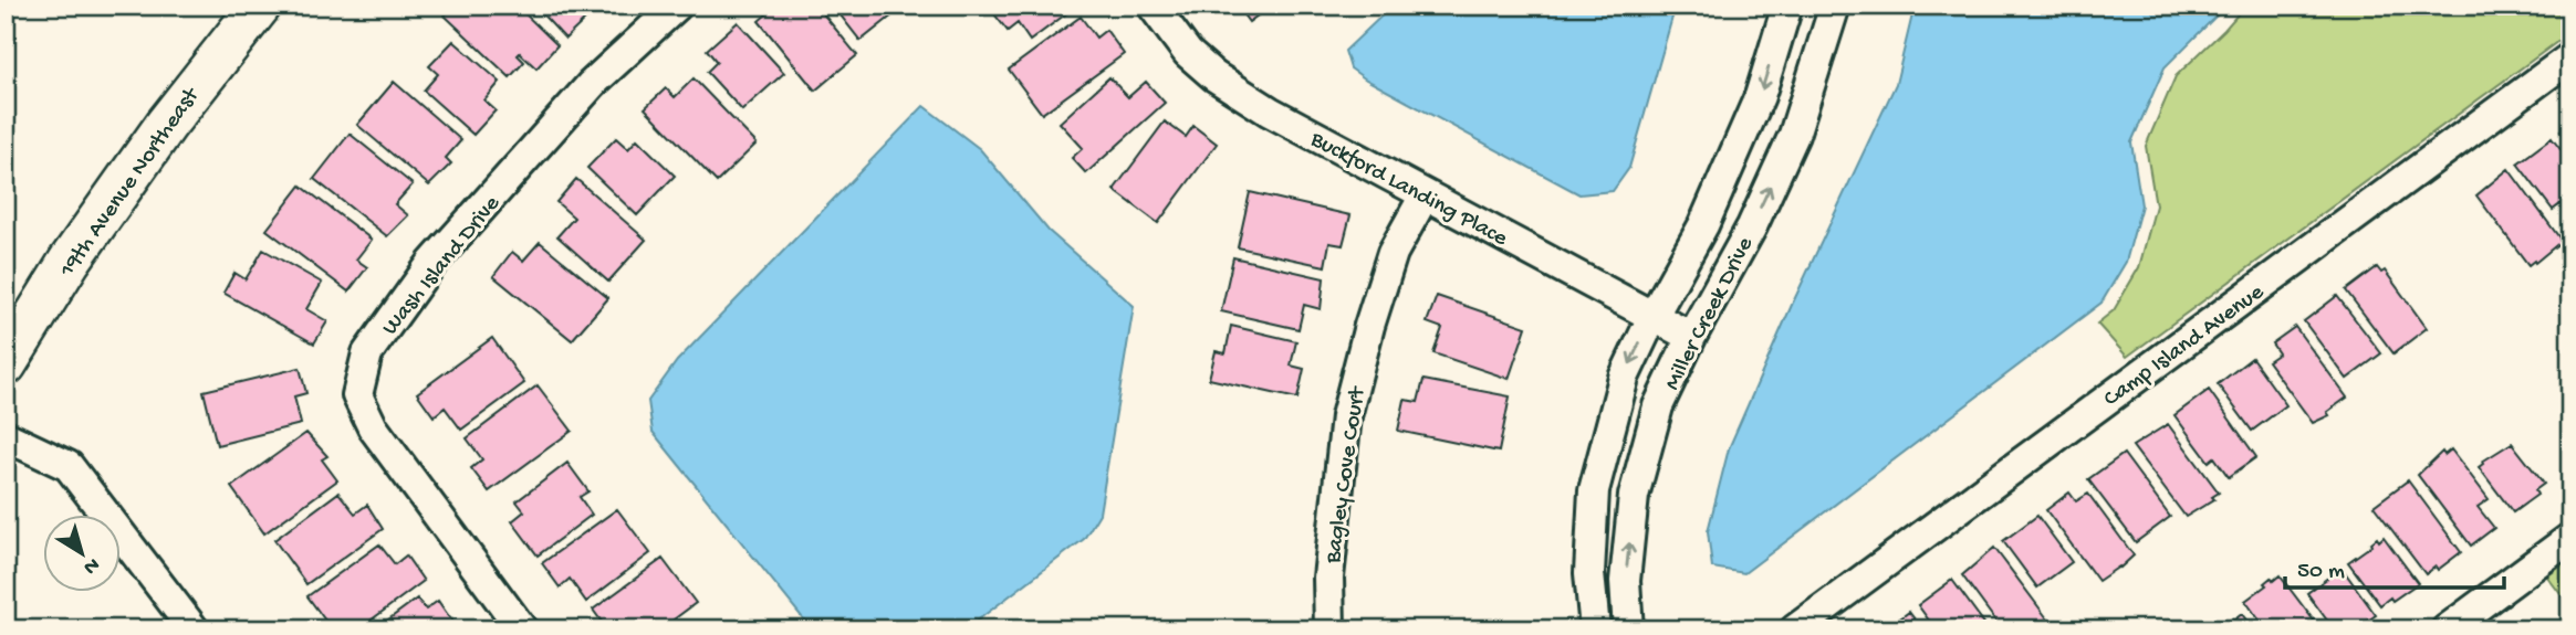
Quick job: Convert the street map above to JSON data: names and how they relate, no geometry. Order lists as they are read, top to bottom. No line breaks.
{"streets":{"street":["19th Avenue Northeast","Buckford Landing Place","Wash Island Drive","Miller Creek Drive","Camp Island Avenue","Bagley Cove Court"]},"crossings":[["Buckford Landing Place","Miller Creek Drive"],["Buckford Landing Place","Bagley Cove Court"]],"scale_bar":"50 m","north":"bottom right"}
